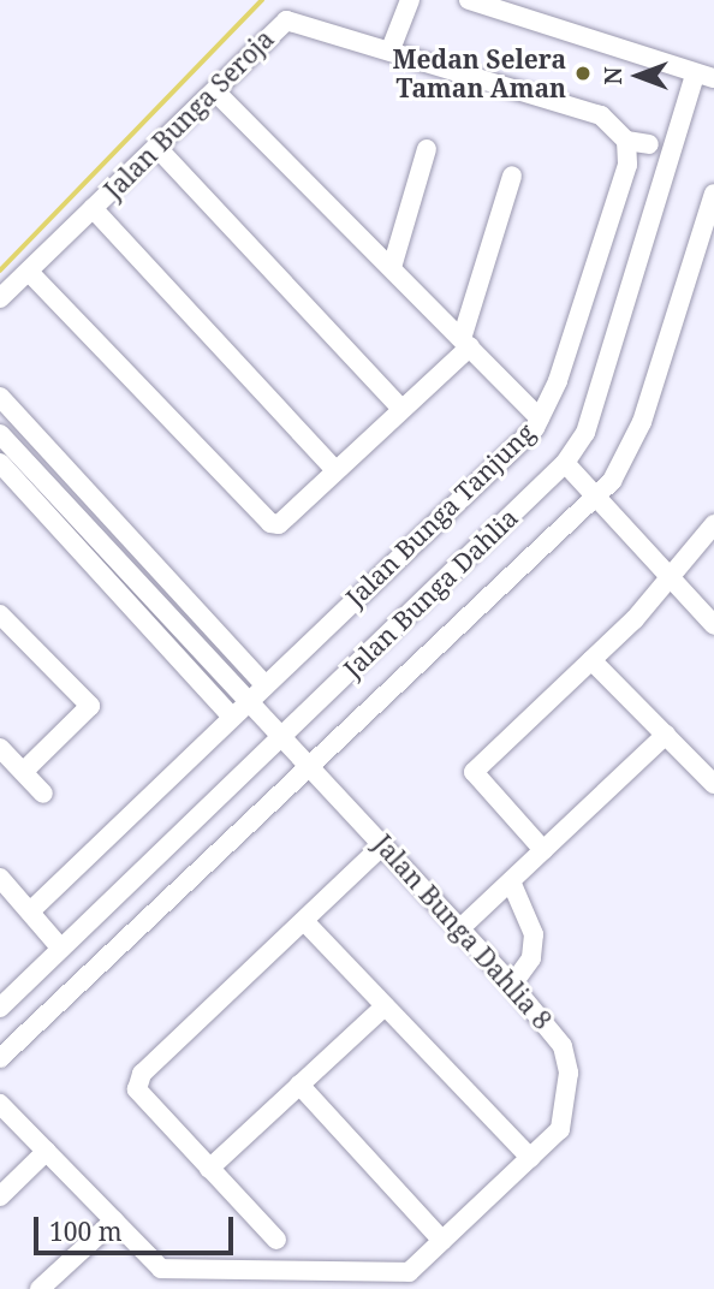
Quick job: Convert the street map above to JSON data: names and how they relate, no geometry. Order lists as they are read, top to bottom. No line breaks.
{"streets":{"street":["Jalan Bunga Seroja","Jalan Bunga Tanjung","Jalan Bunga Dahlia","Jalan Bunga Dahlia 8"]},"crossings":[["Jalan Bunga Seroja","Jalan Bunga Tanjung"],["Jalan Bunga Tanjung","Jalan Bunga Dahlia 8"],["Jalan Bunga Dahlia","Jalan Bunga Dahlia 8"]],"places":["Medan Selera Taman Aman"],"scale_bar":"100 m","north":"left"}
